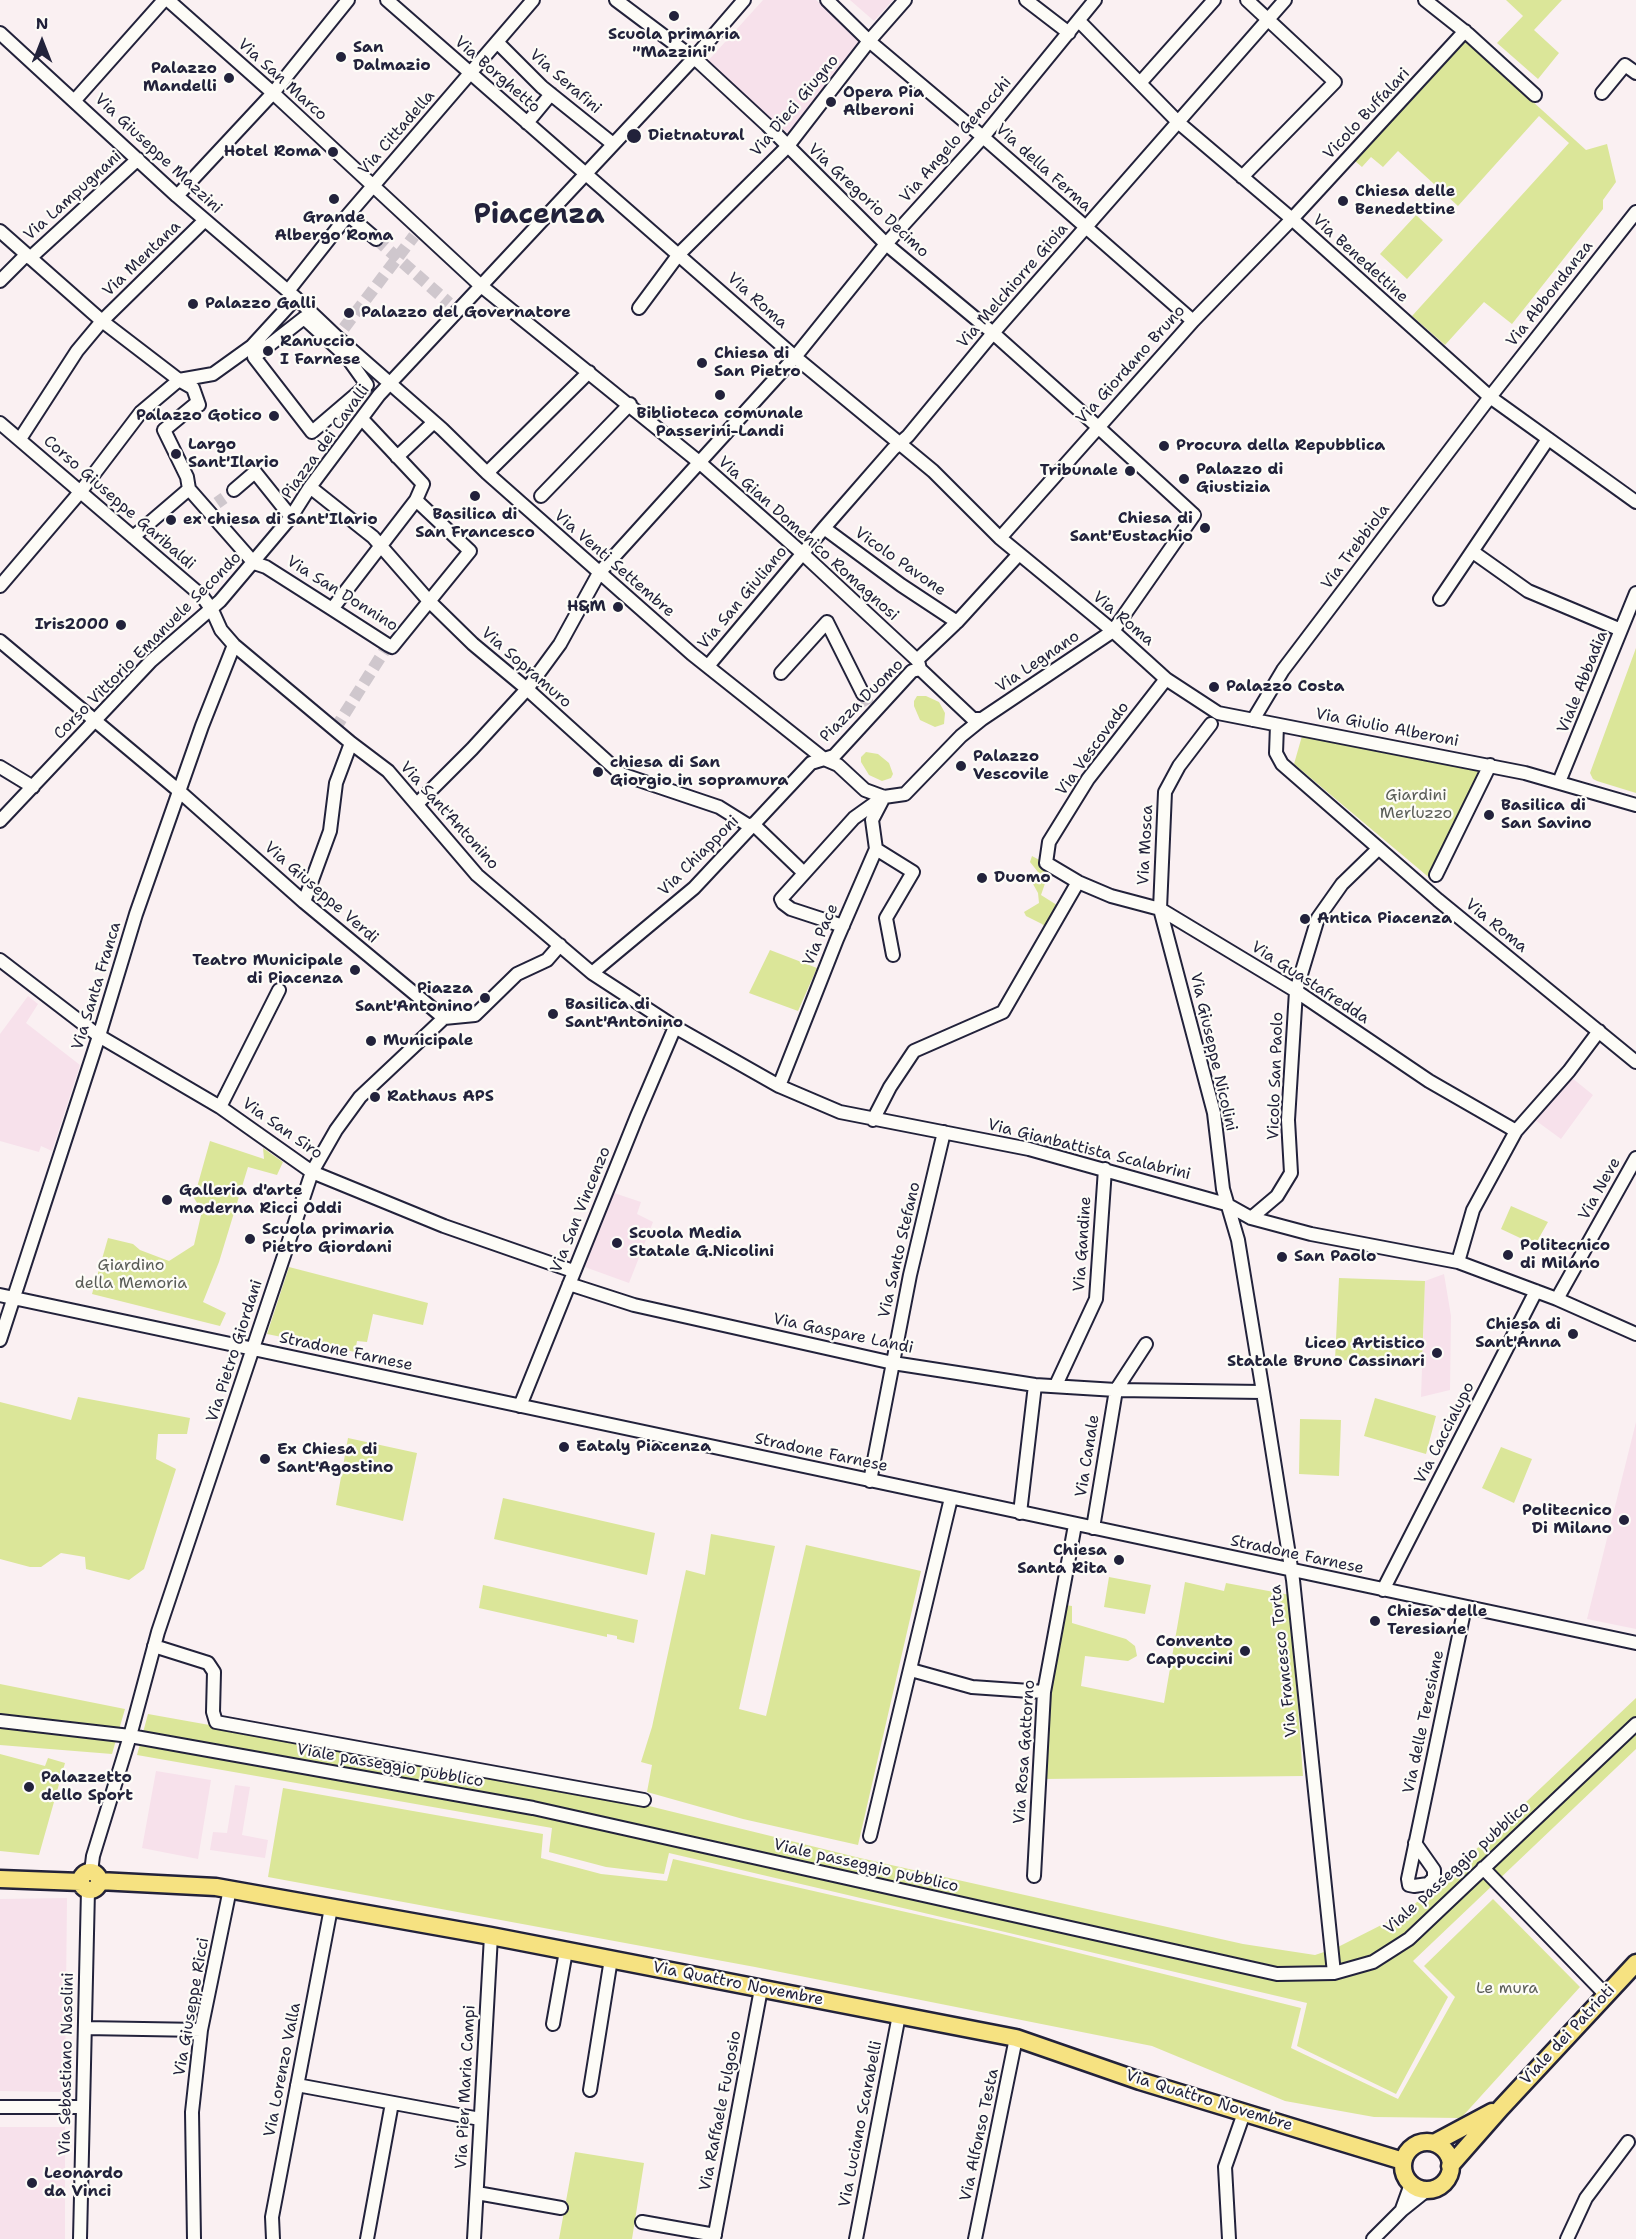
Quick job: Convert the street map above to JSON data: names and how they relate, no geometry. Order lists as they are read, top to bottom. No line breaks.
{"streets":{"main road":["Via Quattro Novembre","Viale dei Patrioti"],"street":["Via Borghetto","Via San Marco","Via Serafini","Via Dieci Giugno","Vicolo Buffalari","Via Cittadella","Via Angelo Genocchi","Via Giuseppe Mazzini","Via della Ferma","Via Lampugnani","Via Gregorio Decimo","Via Mentana","Via Benedettine","Via Melchiorre Gioia","Via Abbondanza","Via Roma","Via Giordano Bruno","Piazza dei Cavalli","Corso Giuseppe Garibaldi","Via Gian Domenico Romagnosi","Via Trebbiola","Vicolo Pavone","Via Venti Settembre","Via San Donnino","Via San Giuliano","Corso Vittorio Emanuele Secondo","Via Legnano","Via Sopramuro","Viale Abbadia","Piazza Duomo","Via Giulio Alberoni","Via Vescovado","Via Sant'Antonino","Via Mosca","Via Chiapponi","Via Giuseppe Verdi","Via Pace","Via Guastafredda","Via Santa Franca","Via Giuseppe Nicolini","Vicolo San Paolo","Via San Siro","Via Gianbattista Scalabrini","Via Neve","Via San Vincenzo","Via Gandine","Via Santo Stefano","Via Gaspare Landi","Via Pietro Giordani","Stradone Farnese","Via Caccialupo","Via Canale","Via Francesco Torta","Via delle Teresiane","Via Rosa Gattorno","Viale passeggio pubblico","Via Giuseppe Ricci","Via Sebastiano Nasolini","Via Lorenzo Valla","Via Pier Maria Campi","Via Raffaele Fulgosio","Via Luciano Scarabelli","Via Alfonso Testa"]},"crossings":[["Via Borghetto","Via Cittadella"],["Via Borghetto","Via Roma"],["Via San Marco","Via Cittadella"],["Via San Marco","Via Gian Domenico Romagnosi"],["Via Serafini","Via Cittadella"],["Via Dieci Giugno","Via della Ferma"],["Via Dieci Giugno","Via Gregorio Decimo"],["Via Dieci Giugno","Via Roma"],["Vicolo Buffalari","Via Benedettine"],["Vicolo Buffalari","Via Giordano Bruno"],["Via Cittadella","Via Giuseppe Mazzini"],["Via Cittadella","Piazza dei Cavalli"],["Via Angelo Genocchi","Via della Ferma"],["Via Angelo Genocchi","Via Gregorio Decimo"],["Via Angelo Genocchi","Via Benedettine"],["Via Angelo Genocchi","Via Roma"],["Via Angelo Genocchi","Via Gian Domenico Romagnosi"],["Via Angelo Genocchi","Via Venti Settembre"],["Via Angelo Genocchi","Via Sopramuro"],["Via Angelo Genocchi","Via Sant'Antonino"],["Via Giuseppe Mazzini","Via Lampugnani"],["Via Giuseppe Mazzini","Via Mentana"],["Via Giuseppe Mazzini","Piazza dei Cavalli"],["Via della Ferma","Via Melchiorre Gioia"],["Via della Ferma","Via Giordano Bruno"],["Via Gregorio Decimo","Via Melchiorre Gioia"],["Via Gregorio Decimo","Via Roma"],["Via Gregorio Decimo","Via Giordano Bruno"],["Via Gregorio Decimo","Via Legnano"],["Via Mentana","Corso Giuseppe Garibaldi"],["Via Benedettine","Via Melchiorre Gioia"],["Via Benedettine","Via Abbondanza"],["Via Benedettine","Via Giordano Bruno"],["Via Benedettine","Via Trebbiola"],["Via Melchiorre Gioia","Via Roma"],["Via Melchiorre Gioia","Via San Giuliano"],["Via Abbondanza","Via Trebbiola"],["Via Roma","Via Giordano Bruno"],["Via Roma","Via Trebbiola"],["Via Roma","Via San Giuliano"],["Via Roma","Via Legnano"],["Via Roma","Via Giulio Alberoni"],["Via Roma","Via Vescovado"],["Via Roma","Vicolo San Paolo"],["Piazza dei Cavalli","Via Venti Settembre"],["Piazza dei Cavalli","Corso Vittorio Emanuele Secondo"],["Piazza dei Cavalli","Via Sopramuro"],["Corso Giuseppe Garibaldi","Corso Vittorio Emanuele Secondo"],["Corso Giuseppe Garibaldi","Via Sant'Antonino"],["Via Gian Domenico Romagnosi","Via San Giuliano"],["Via Gian Domenico Romagnosi","Piazza Duomo"],["Vicolo Pavone","Via San Giuliano"],["Via Venti Settembre","Via San Giuliano"],["Via Venti Settembre","Piazza Duomo"],["Via Venti Settembre","Via Chiapponi"],["Via San Donnino","Corso Vittorio Emanuele Secondo"],["Via San Donnino","Via Sopramuro"],["Corso Vittorio Emanuele Secondo","Via Sant'Antonino"],["Corso Vittorio Emanuele Secondo","Via Giuseppe Verdi"],["Via Legnano","Piazza Duomo"],["Via Sopramuro","Via Chiapponi"],["Viale Abbadia","Via Giulio Alberoni"],["Piazza Duomo","Via Chiapponi"],["Via Vescovado","Via Guastafredda"],["Via Sant'Antonino","Via Santa Franca"],["Via Sant'Antonino","Via Gianbattista Scalabrini"],["Via Mosca","Via Guastafredda"],["Via Mosca","Via Giuseppe Nicolini"],["Via Chiapponi","Via Gianbattista Scalabrini"],["Via Giuseppe Verdi","Via Santa Franca"],["Via Giuseppe Verdi","Via Pietro Giordani"],["Via Pace","Via Gianbattista Scalabrini"],["Via Guastafredda","Via Giuseppe Nicolini"],["Via Guastafredda","Vicolo San Paolo"],["Via Santa Franca","Via San Siro"],["Via Santa Franca","Stradone Farnese"],["Via Giuseppe Nicolini","Via Gianbattista Scalabrini"],["Via Giuseppe Nicolini","Via Francesco Torta"],["Vicolo San Paolo","Via Gianbattista Scalabrini"],["Via San Siro","Via San Vincenzo"],["Via San Siro","Via Pietro Giordani"],["Via Gianbattista Scalabrini","Via Neve"],["Via Gianbattista Scalabrini","Via San Vincenzo"],["Via Gianbattista Scalabrini","Via Gandine"],["Via Gianbattista Scalabrini","Via Santo Stefano"],["Via Gianbattista Scalabrini","Via Caccialupo"],["Via San Vincenzo","Via Gaspare Landi"],["Via San Vincenzo","Stradone Farnese"],["Via Gandine","Via Gaspare Landi"],["Via Santo Stefano","Via Gaspare Landi"],["Via Santo Stefano","Stradone Farnese"],["Via Gaspare Landi","Via Canale"],["Via Gaspare Landi","Via Francesco Torta"],["Via Pietro Giordani","Stradone Farnese"],["Via Pietro Giordani","Viale passeggio pubblico"],["Via Pietro Giordani","Via Sebastiano Nasolini"],["Stradone Farnese","Via Caccialupo"],["Stradone Farnese","Via Canale"],["Stradone Farnese","Via Francesco Torta"],["Stradone Farnese","Via delle Teresiane"],["Stradone Farnese","Via Rosa Gattorno"],["Via Francesco Torta","Viale passeggio pubblico"],["Viale passeggio pubblico","Via Sebastiano Nasolini"],["Via Quattro Novembre","Via Giuseppe Ricci"],["Via Quattro Novembre","Viale dei Patrioti"],["Via Quattro Novembre","Via Sebastiano Nasolini"],["Via Quattro Novembre","Via Lorenzo Valla"],["Via Quattro Novembre","Via Pier Maria Campi"],["Via Quattro Novembre","Via Raffaele Fulgosio"],["Via Quattro Novembre","Via Luciano Scarabelli"],["Via Quattro Novembre","Via Alfonso Testa"]],"districts":["Piacenza"],"parks":["Giardini Merluzzo","Giardino della Memoria","Le mura"],"places":["Scuola primaria \"Mazzini\"","San Dalmazio","Palazzo Mandelli","Opera Pia Alberoni","Dietnatural","Hotel Roma","Grande Albergo Roma","Chiesa delle Benedettine","Palazzo Galli","Palazzo del Governatore","Ranuccio I Farnese","Chiesa di San Pietro","Biblioteca comunale Passerini-Landi","Palazzo Gotico","Procura della Repubblica","Largo Sant'Ilario","Tribunale","Palazzo di Giustizia","Basilica di San Francesco","ex chiesa di Sant'Ilario","Chiesa di Sant'Eustachio","H&M","Iris2000","Palazzo Costa","Palazzo Vescovile","chiesa di San Giorgio in sopramura","Basilica di San Savino","Duomo","Antica Piacenza","Teatro Municipale di Piacenza","Piazza Sant'Antonino","Basilica di Sant'Antonino","Municipale","Rathaus APS","Galleria d'arte moderna Ricci Oddi","Scuola primaria Pietro Giordani","Scuola Media Statale G.Nicolini","Politecnico di Milano","San Paolo","Chiesa di Sant'Anna","Liceo Artistico Statale Bruno Cassinari","Eataly Piacenza","Ex Chiesa di Sant'Agostino","Politecnico Di Milano","Chiesa Santa Rita","Chiesa delle Teresiane","Convento Cappuccini","Palazzetto dello Sport","Leonardo da Vinci"],"north":"top"}
